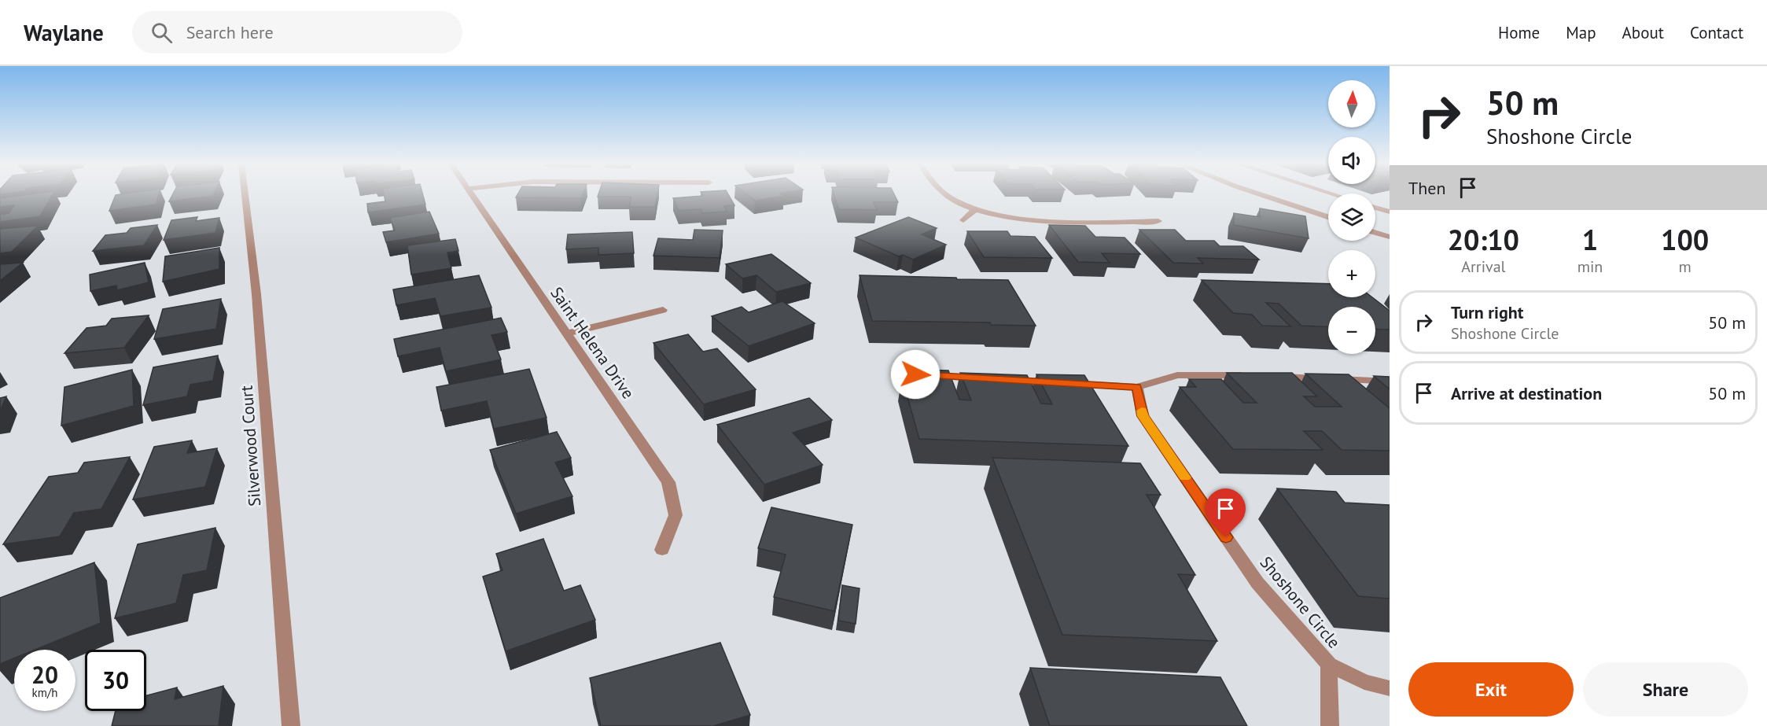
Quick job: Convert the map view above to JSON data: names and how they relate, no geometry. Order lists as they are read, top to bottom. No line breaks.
{"streets":{"street":["Saint Helena Drive","Silverwood Court","Shoshone Circle"]},"north":"top","page":{"header":"Waylane","search":"Search here","nav":["Home","Map","About","Contact"],"turn":["50 m","Shoshone Circle"],"map_buttons":["+","−"],"then":"Then","eta":["20:10","Arrival","1","min","100","m"],"list":[{"name":"Turn right","note":"Shoshone Circle","value":"50 m"},{"name":"Arrive at destination","value":"50 m"}],"speed":"20 km/h","limit":"30","buttons":["Exit","Share"]}}
